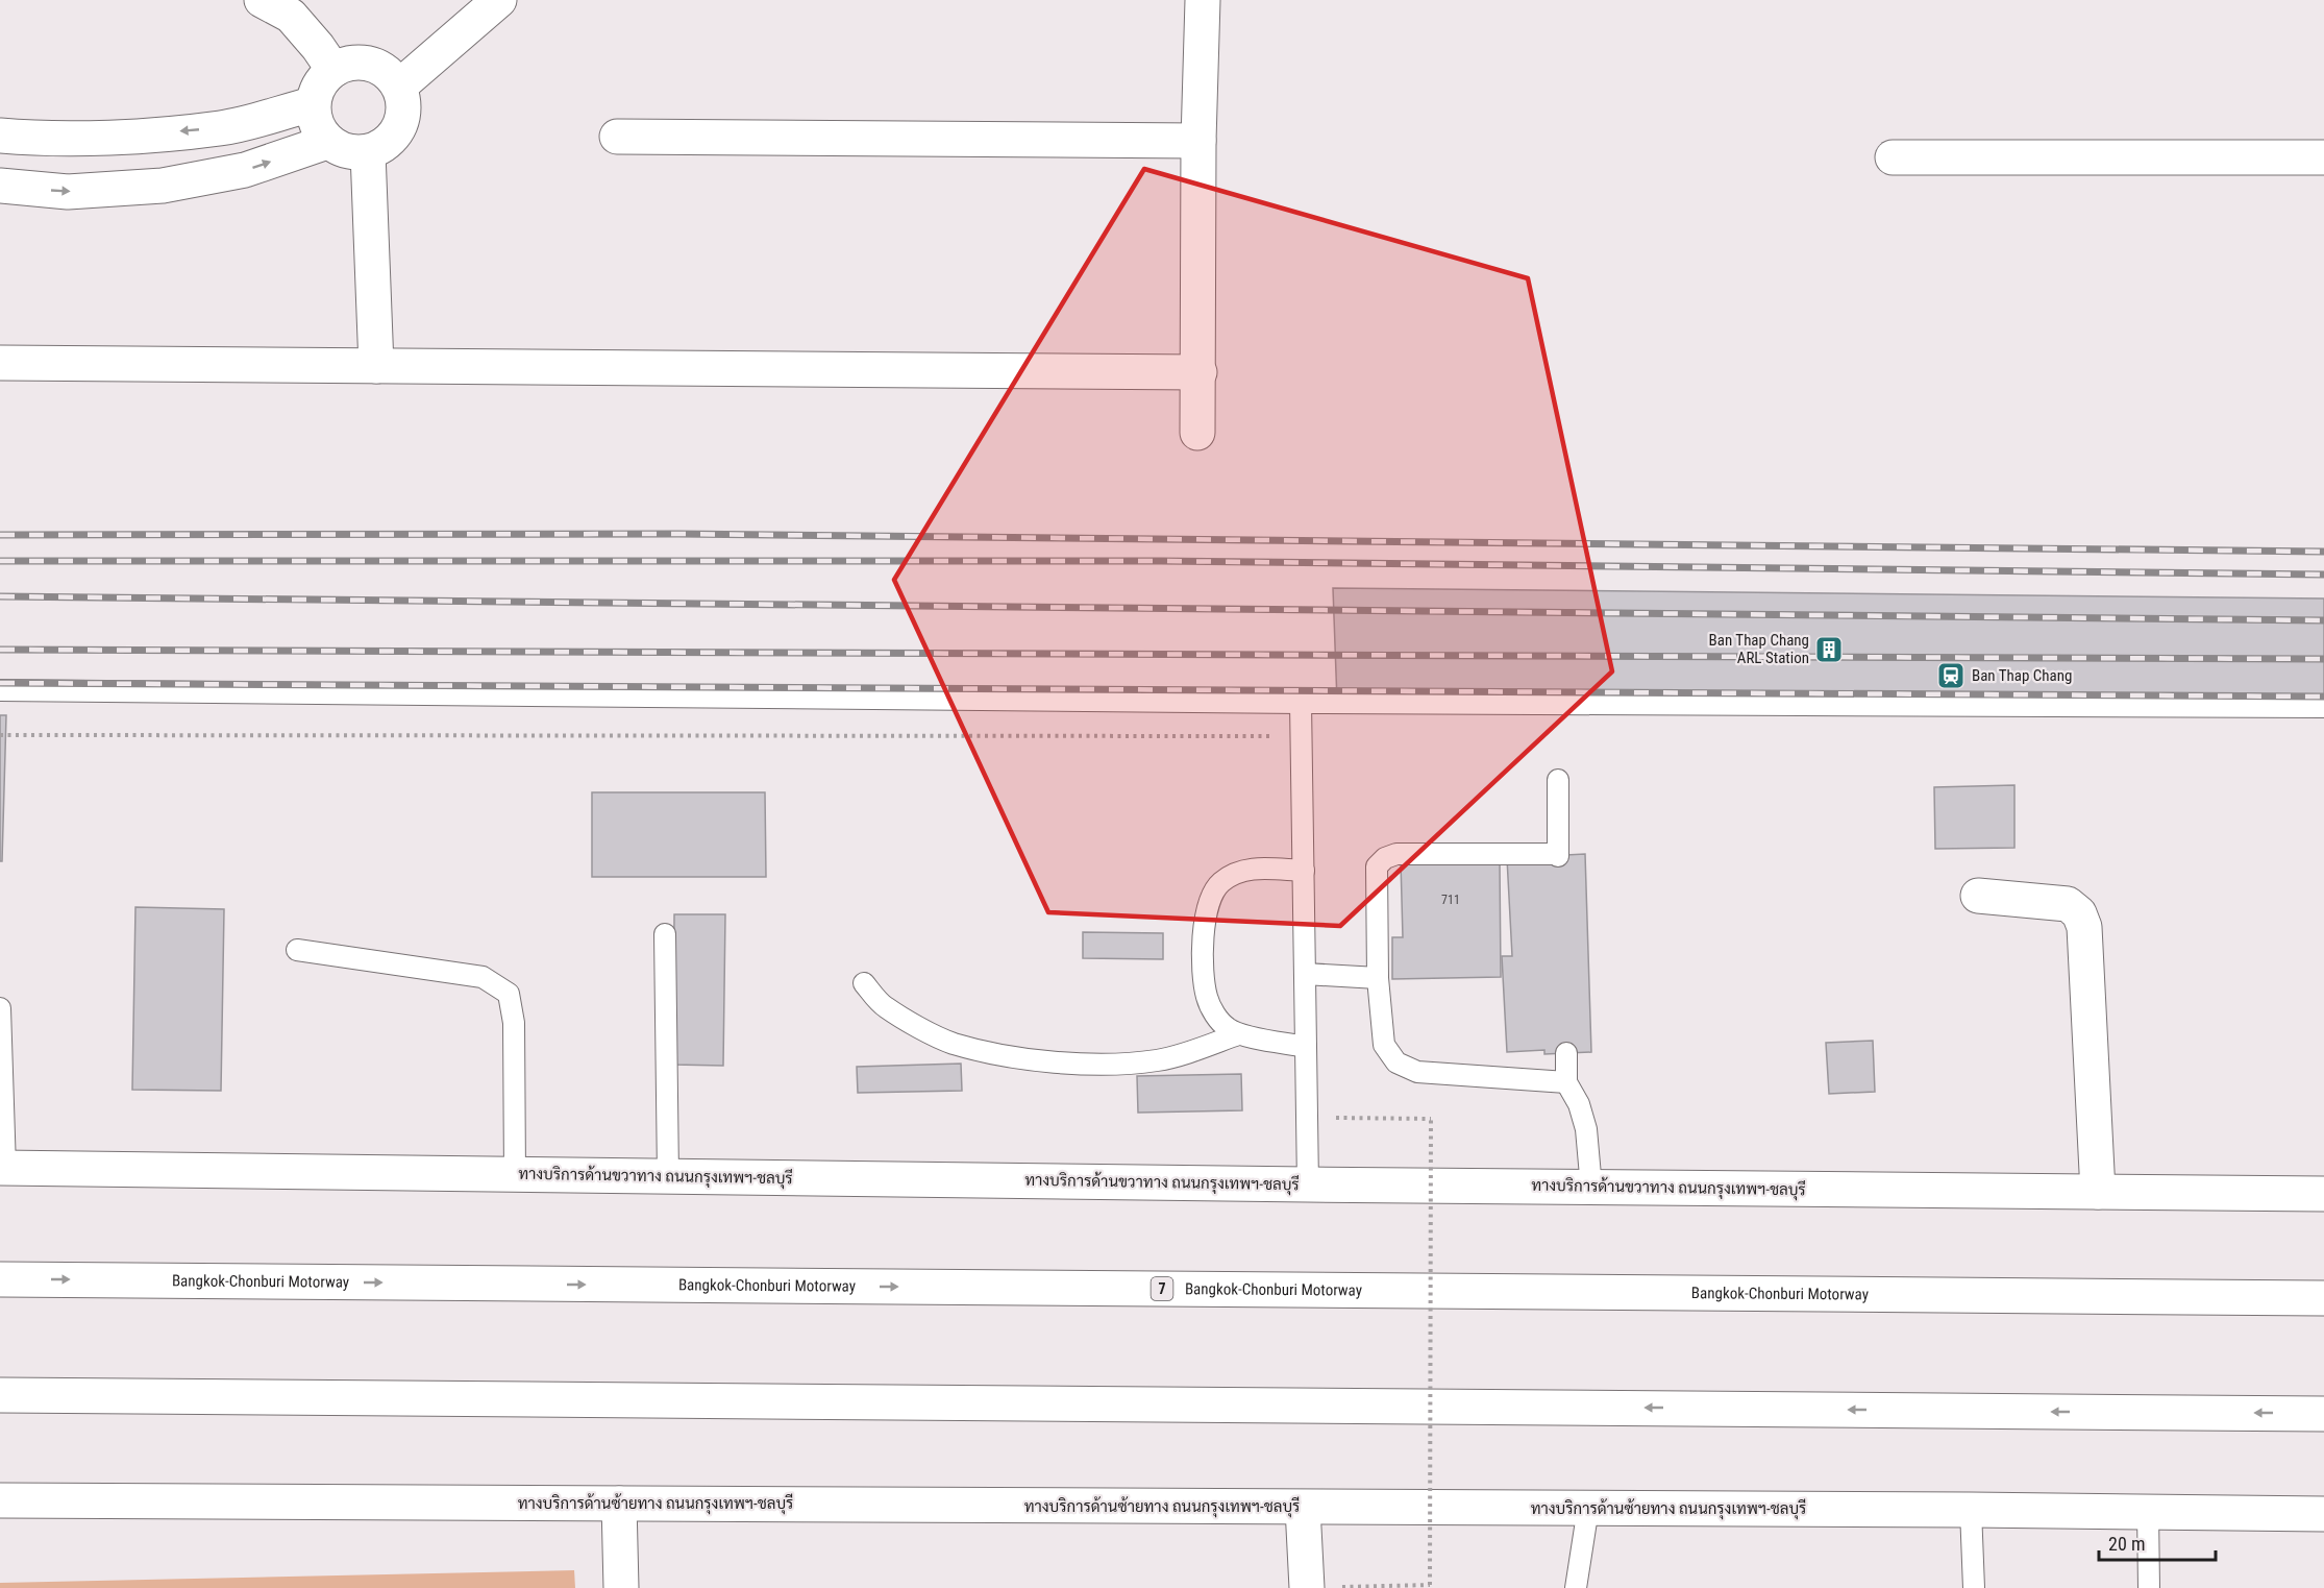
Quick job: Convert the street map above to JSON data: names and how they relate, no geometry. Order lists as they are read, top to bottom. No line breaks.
{"streets":{"main road":["ทางบริการด้านขวาทาง ถนนกรุงเทพฯ-ชลบุรี","Bangkok-Chonburi Motorway","7","ทางบริการด้านซ้ายทาง ถนนกรุงเทพฯ-ชลบุรี"]},"places":{"building":["Ban Thap Chang ARL Station"],"station":["Ban Thap Chang"]},"house_numbers":["711"],"scale_bar":"20 m"}
